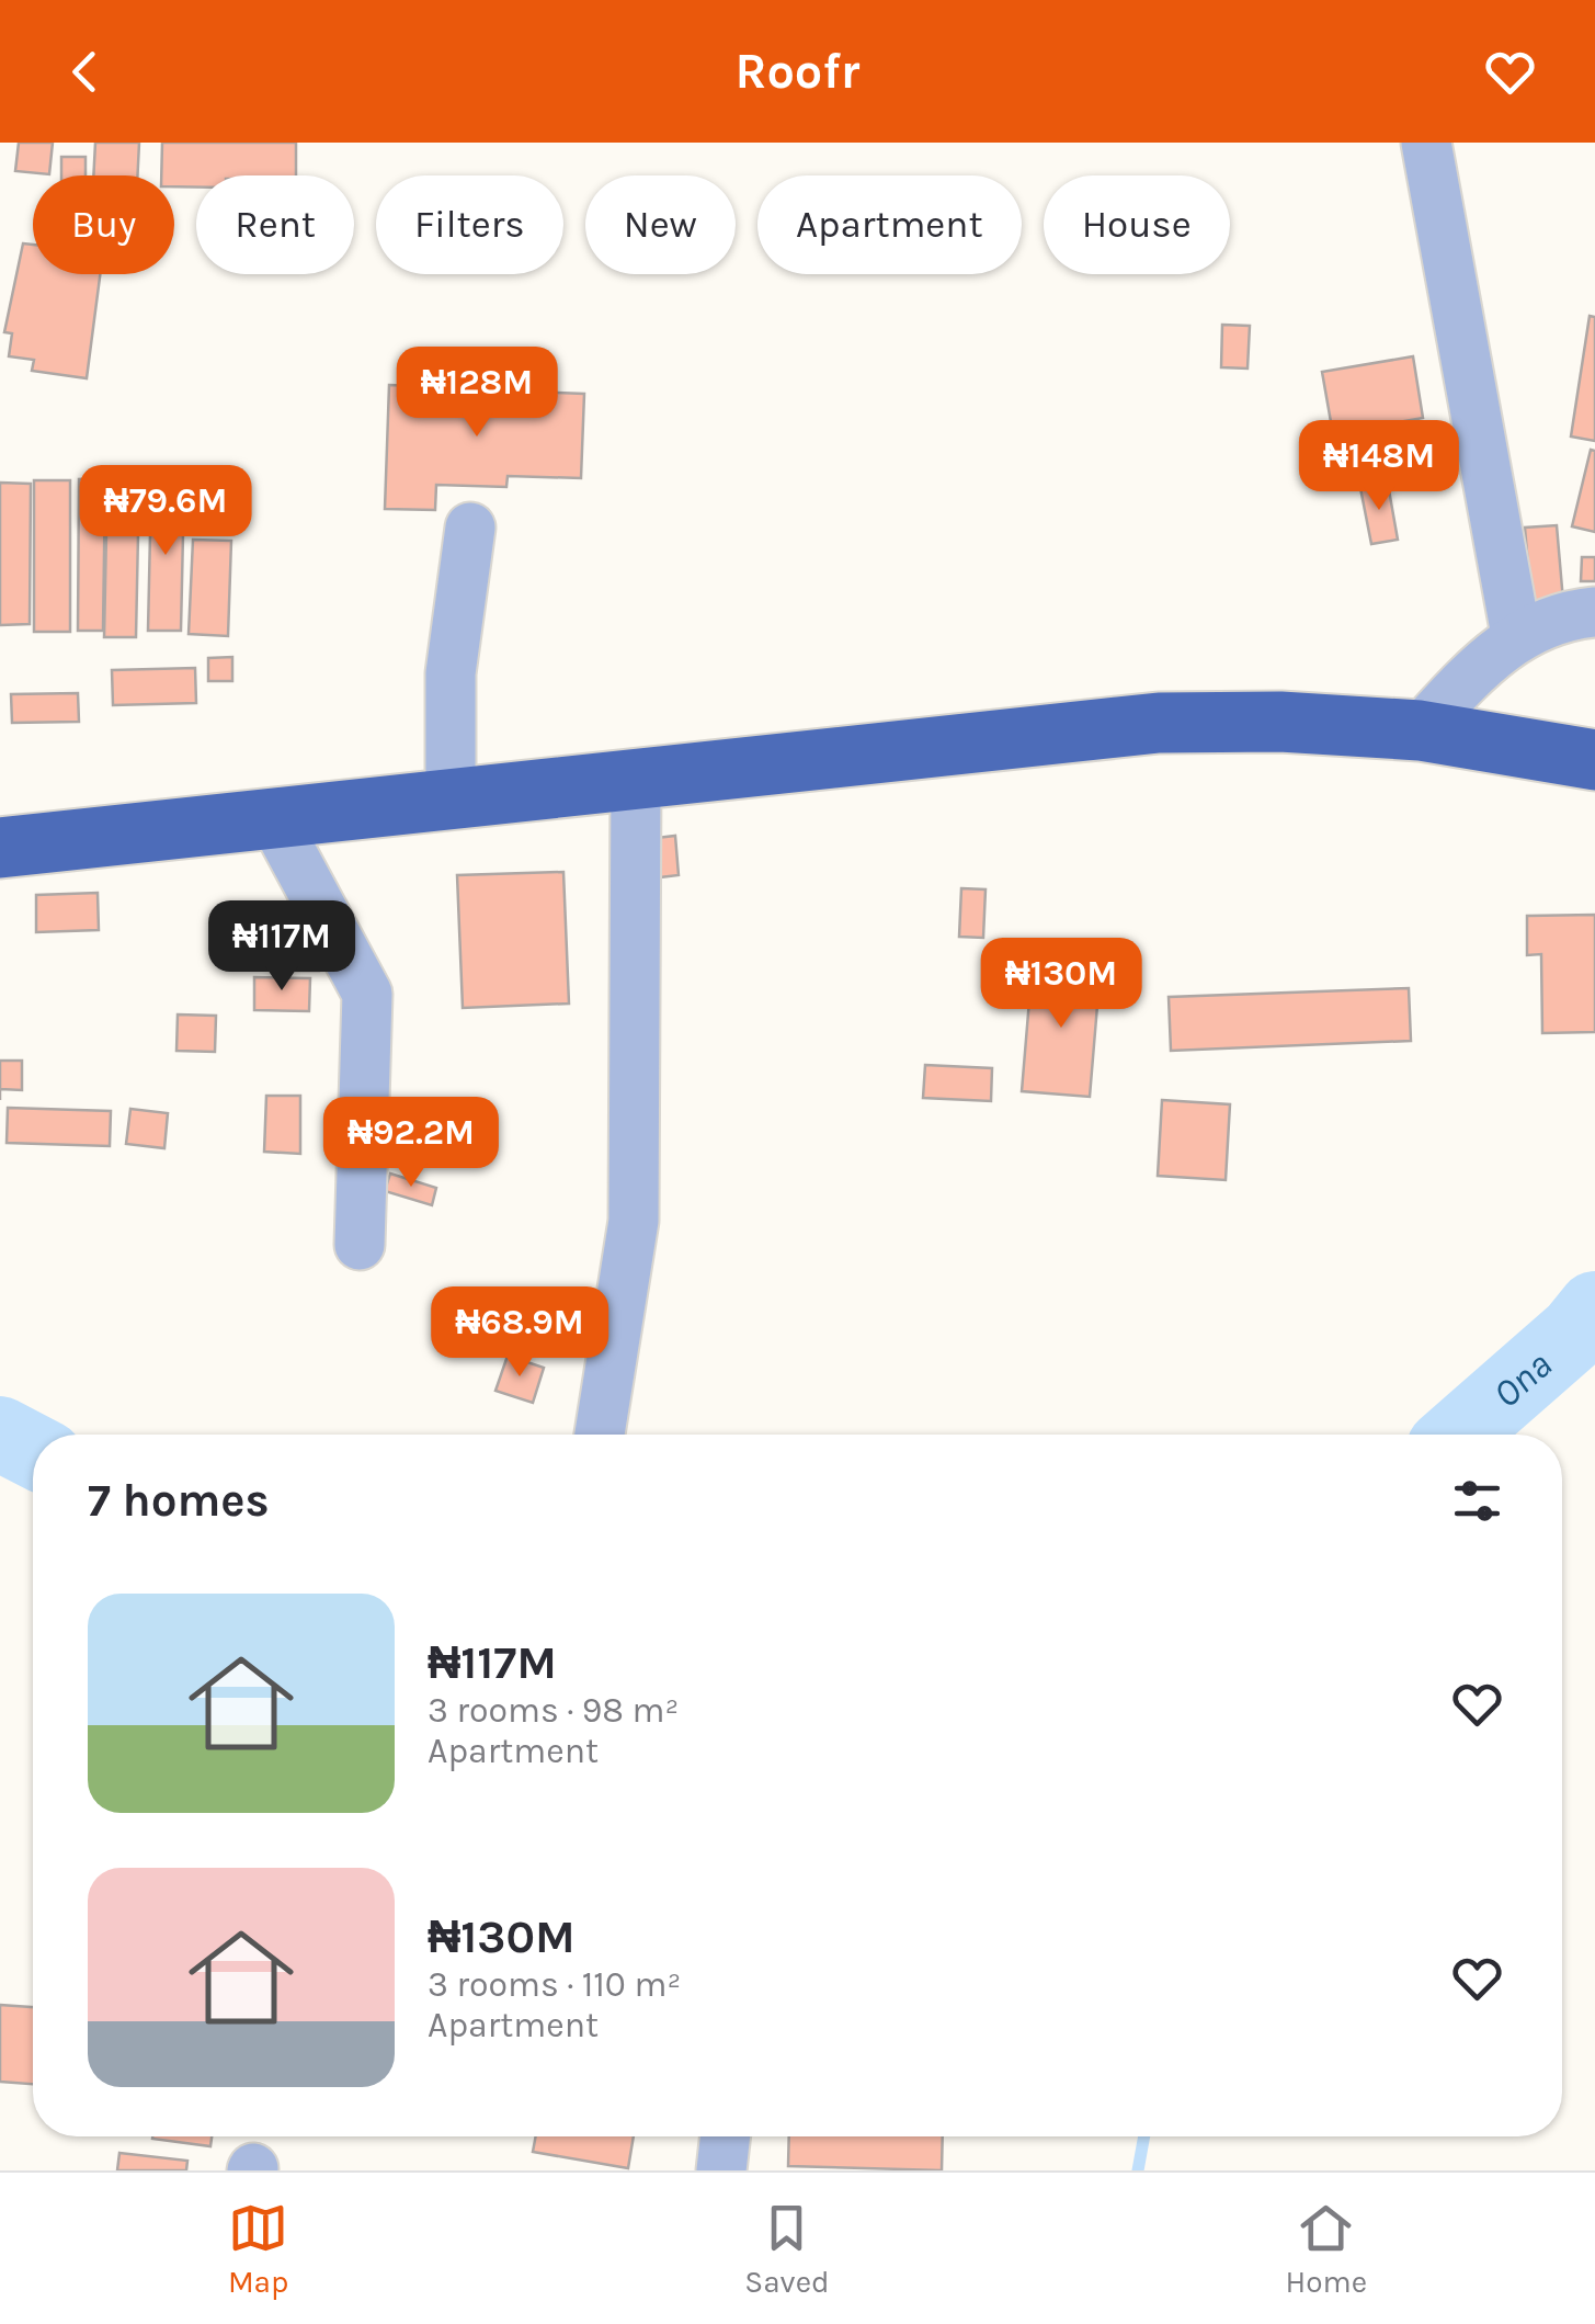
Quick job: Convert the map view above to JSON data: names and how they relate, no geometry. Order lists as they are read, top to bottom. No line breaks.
{"water":["Ona"],"page":{"header":"Roofr","chip":["Buy","Rent","Filters","New","Apartment","House"],"price":["₦128M","₦148M","₦79.6M","₦117M","₦130M","₦92.2M","₦68.9M"],"heading":"7 homes","list":[{"name":"₦117M","note":"3 rooms · 98 m² · Apartment"},{"name":"₦130M","note":"3 rooms · 110 m² · Apartment"}],"tabs":["Map","Saved","Home"]}}
